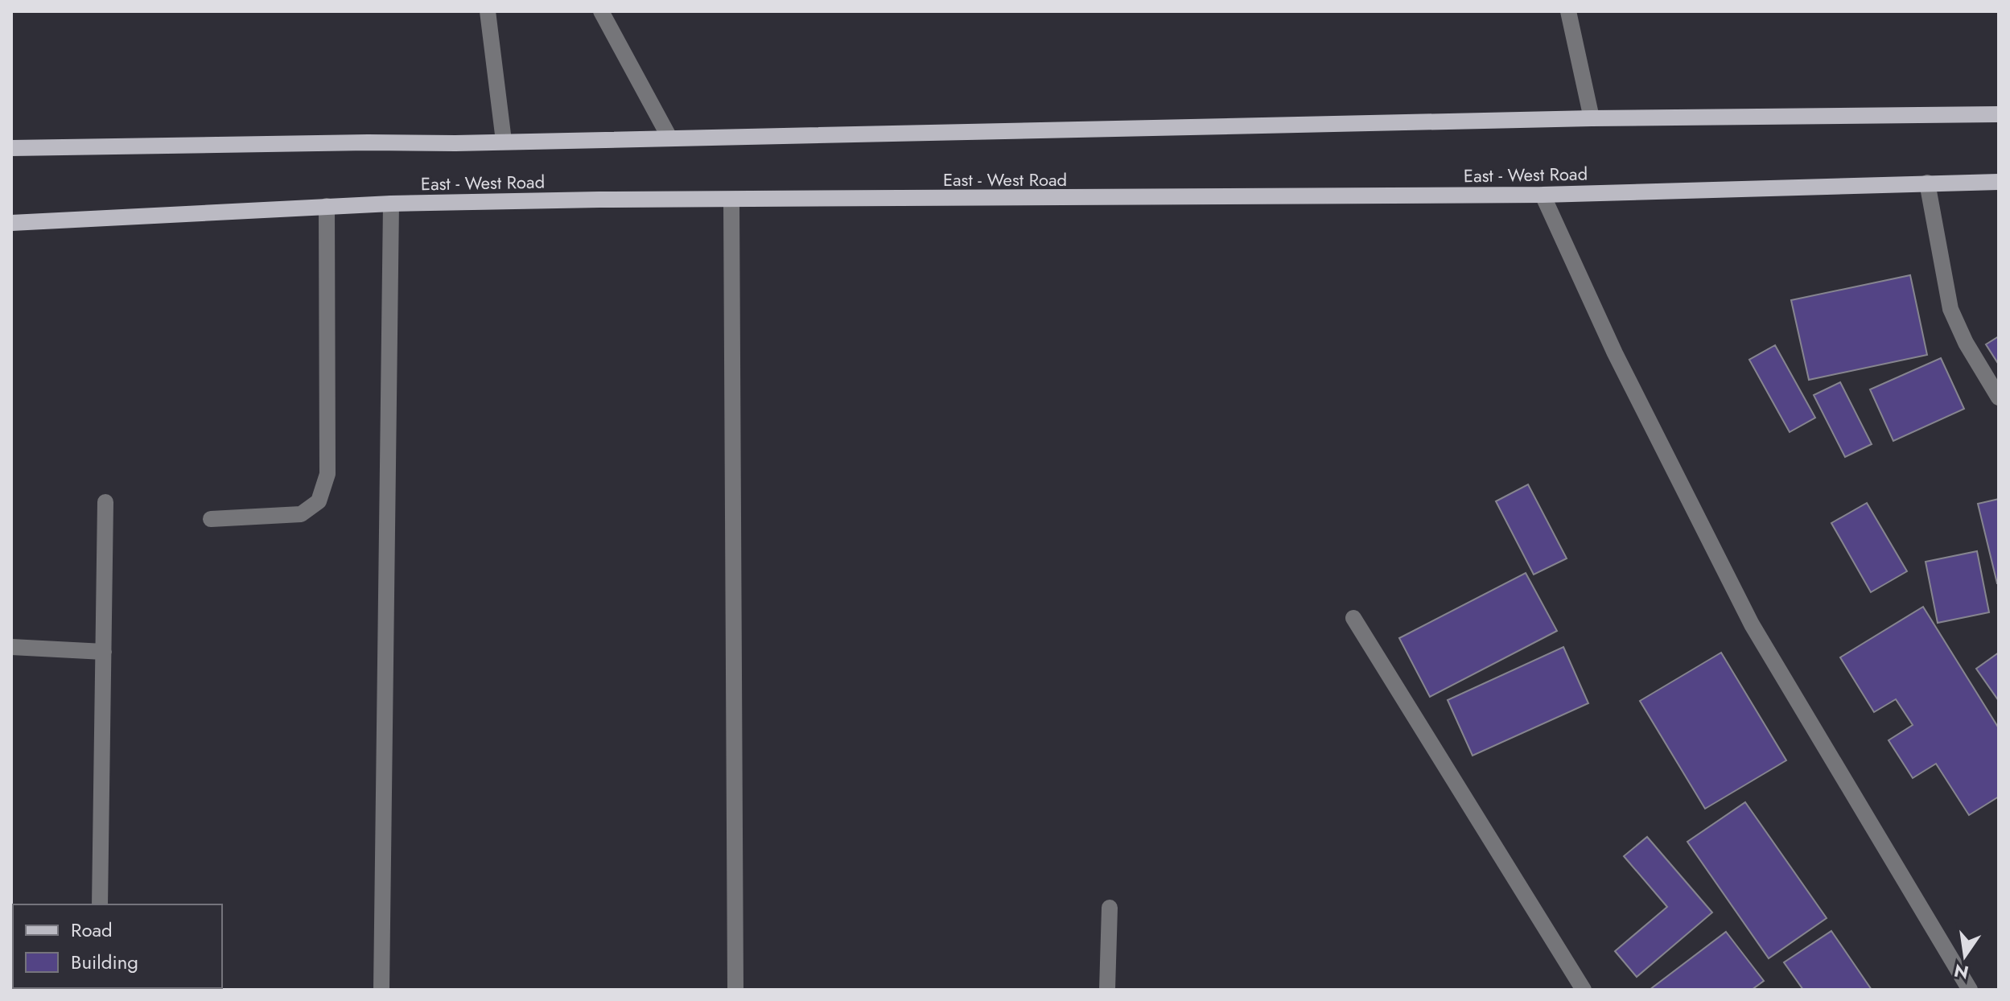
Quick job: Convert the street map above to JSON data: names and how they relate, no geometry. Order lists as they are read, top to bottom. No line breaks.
{"streets":{"main road":["East - West Road"]},"legend":["Road","Building"],"north":"bottom"}
